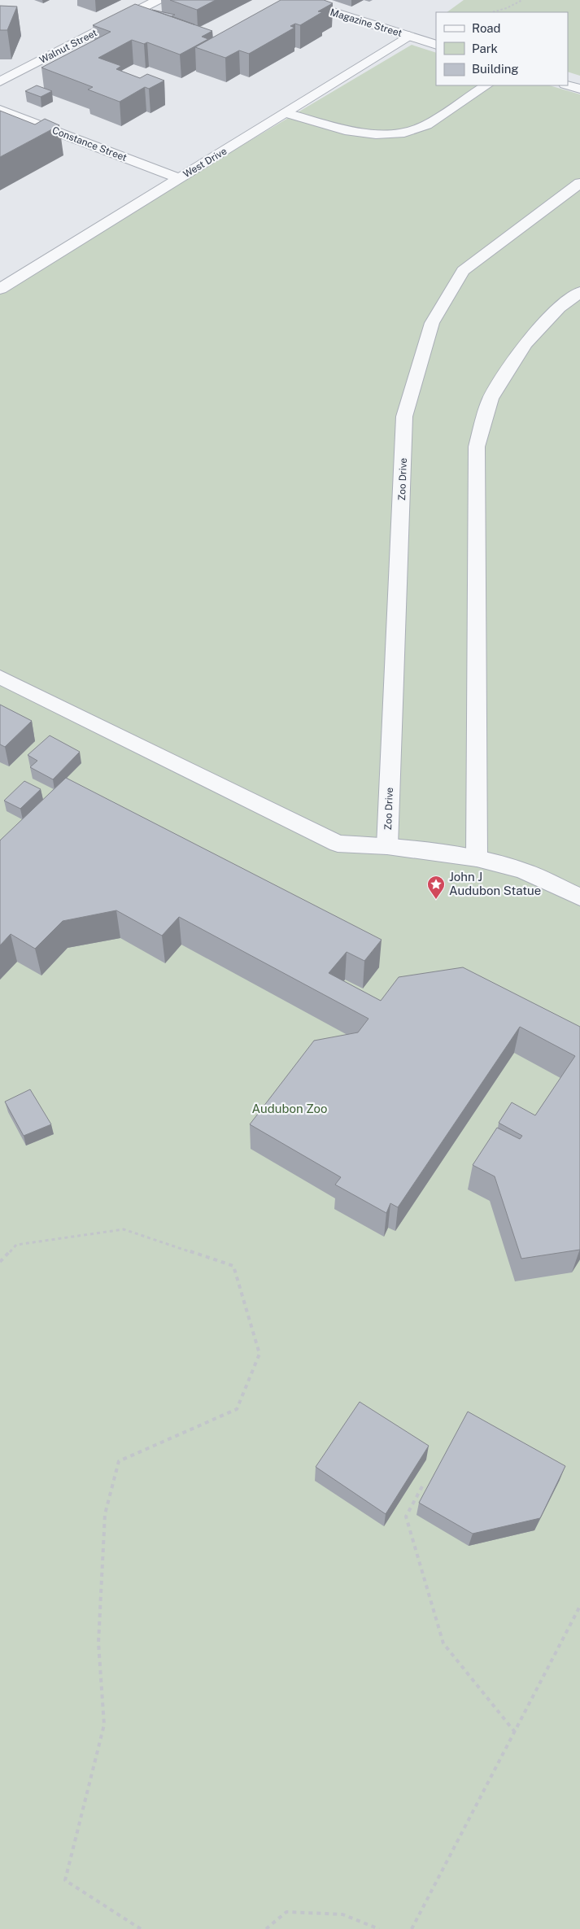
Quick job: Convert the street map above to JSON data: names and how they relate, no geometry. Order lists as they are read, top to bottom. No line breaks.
{"streets":{"street":["Magazine Street","Walnut Street","Constance Street","West Drive","Zoo Drive"]},"crossings":[["Magazine Street","West Drive"],["Constance Street","West Drive"]],"parks":["Audubon Zoo"],"places":{"place":["John J Audubon Statue"]},"legend":["Road","Park","Building"]}
